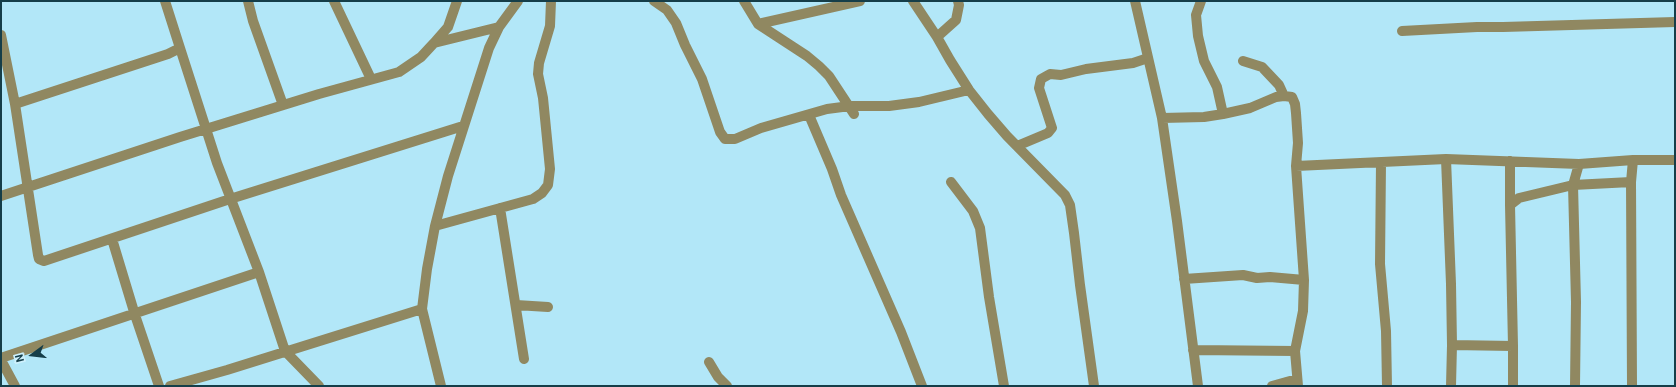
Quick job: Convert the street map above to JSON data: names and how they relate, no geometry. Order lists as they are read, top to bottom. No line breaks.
{"north":"left"}
